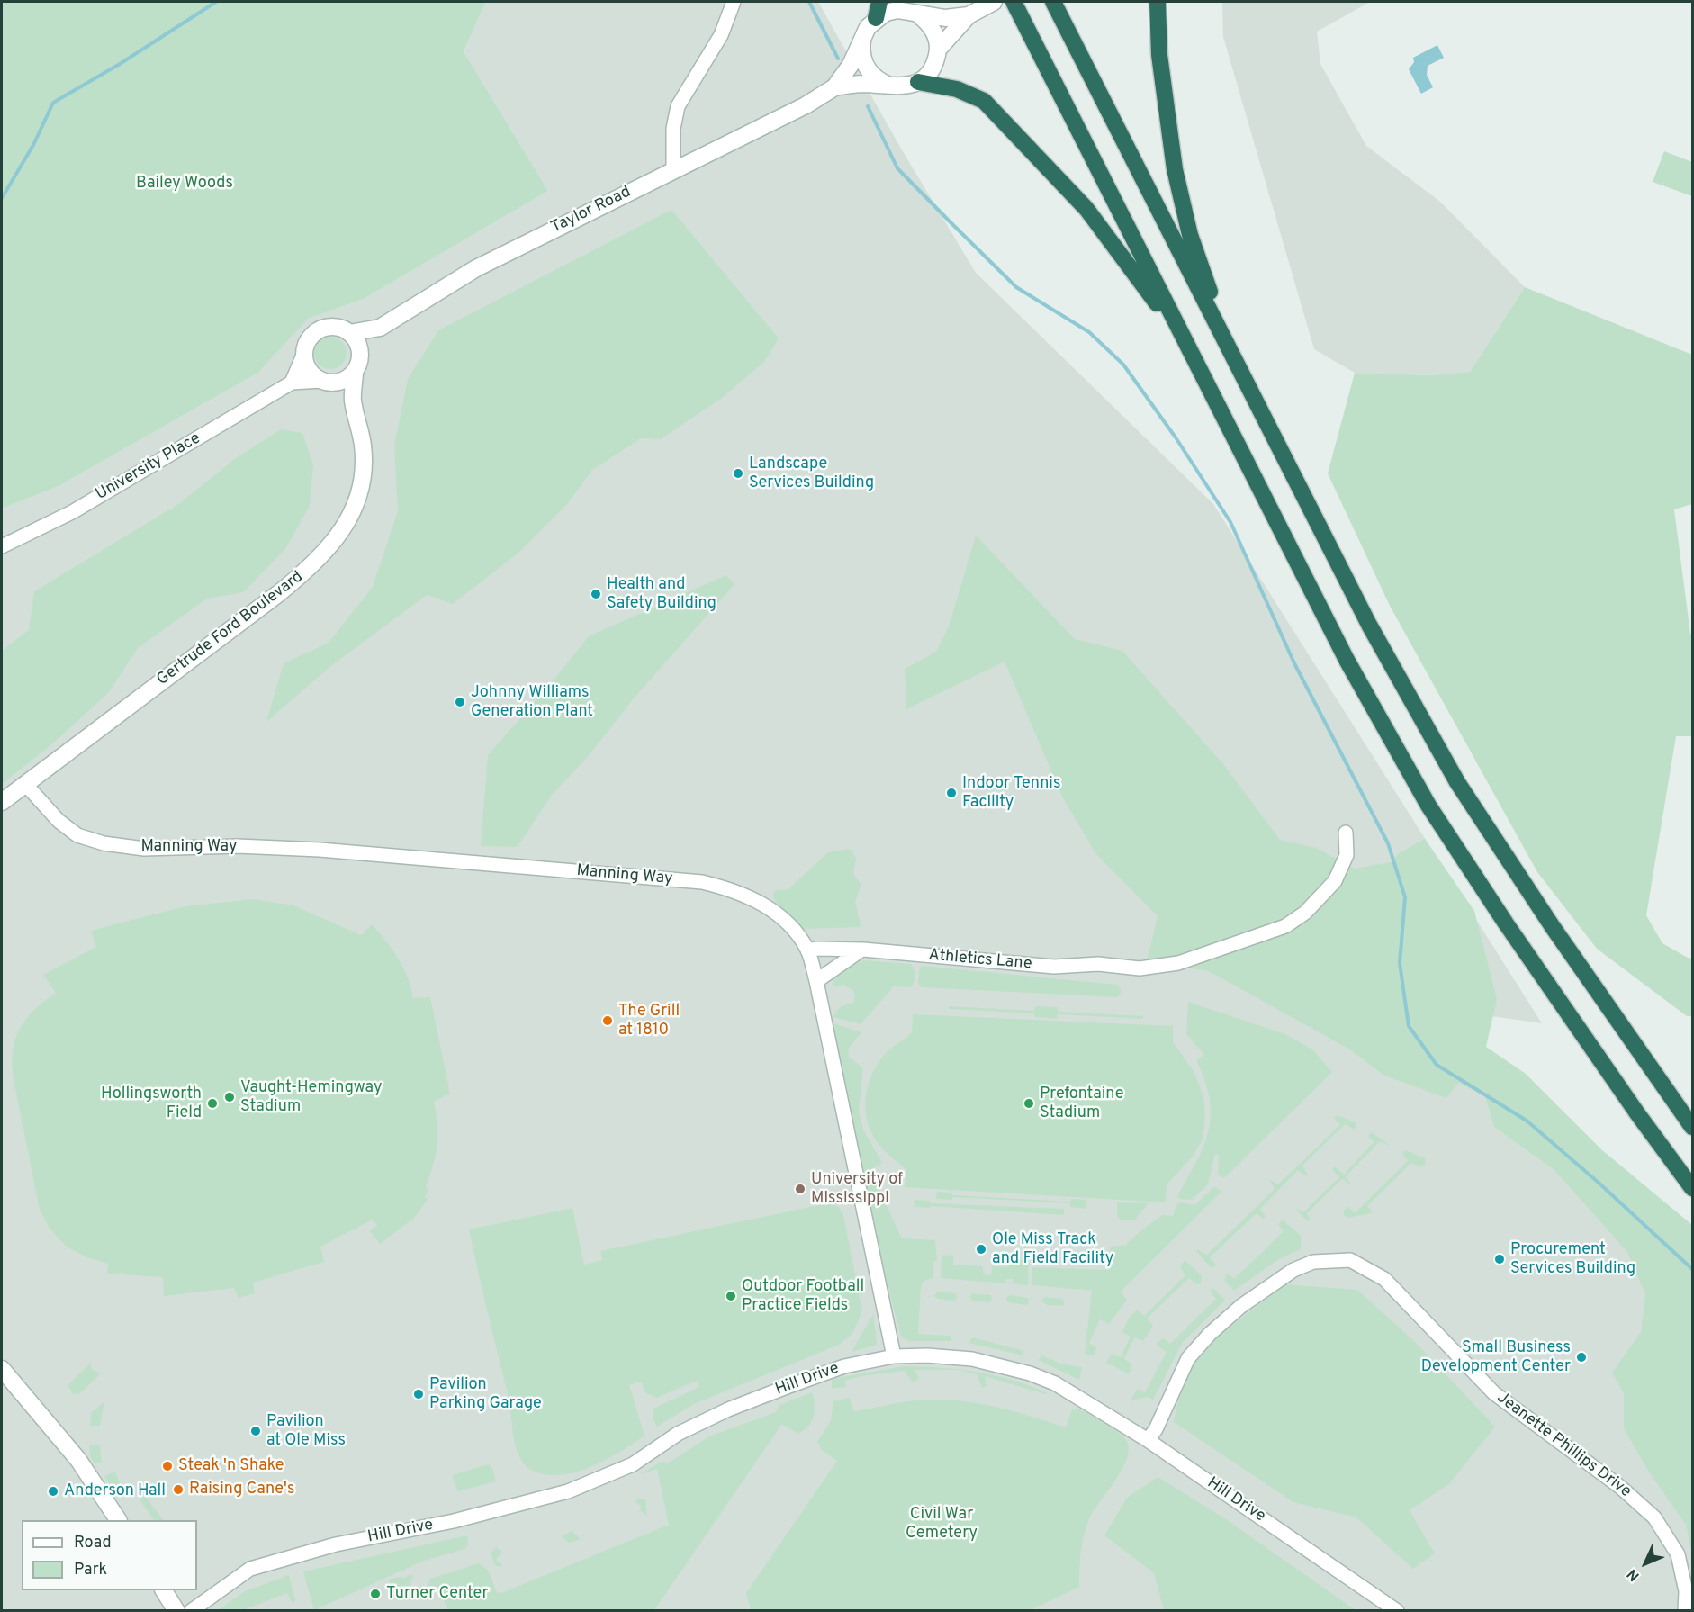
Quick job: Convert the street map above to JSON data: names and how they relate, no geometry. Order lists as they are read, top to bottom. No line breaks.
{"streets":{"street":["Taylor Road","University Place","Gertrude Ford Boulevard","Manning Way","Athletics Lane","Hill Drive","Jeanette Phillips Drive"]},"crossings":[["Taylor Road","University Place"],["Taylor Road","Gertrude Ford Boulevard"],["University Place","Gertrude Ford Boulevard"],["Gertrude Ford Boulevard","Manning Way"],["Manning Way","Athletics Lane"],["Manning Way","Hill Drive"],["Hill Drive","Jeanette Phillips Drive"]],"parks":["Bailey Woods","Civil War Cemetery"],"places":["Landscape Services Building","Health and Safety Building","Johnny Williams Generation Plant","Indoor Tennis Facility","The Grill at 1810","Vaught-Hemingway Stadium","Hollingsworth Field","Prefontaine Stadium","University of Mississippi","Ole Miss Track and Field Facility","Procurement Services Building","Outdoor Football Practice Fields","Small Business Development Center","Pavilion Parking Garage","Pavilion at Ole Miss","Steak 'n Shake","Raising Cane's","Anderson Hall","Turner Center"],"legend":["Road","Park"],"north":"bottom left"}
